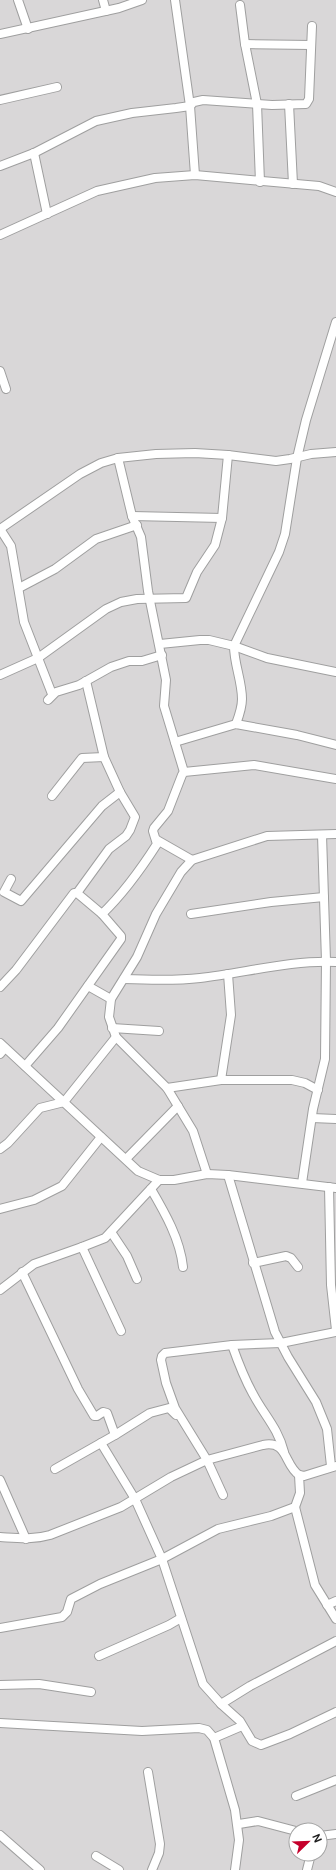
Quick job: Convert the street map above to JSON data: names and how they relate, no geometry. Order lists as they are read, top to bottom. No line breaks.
{"north":"top right"}
